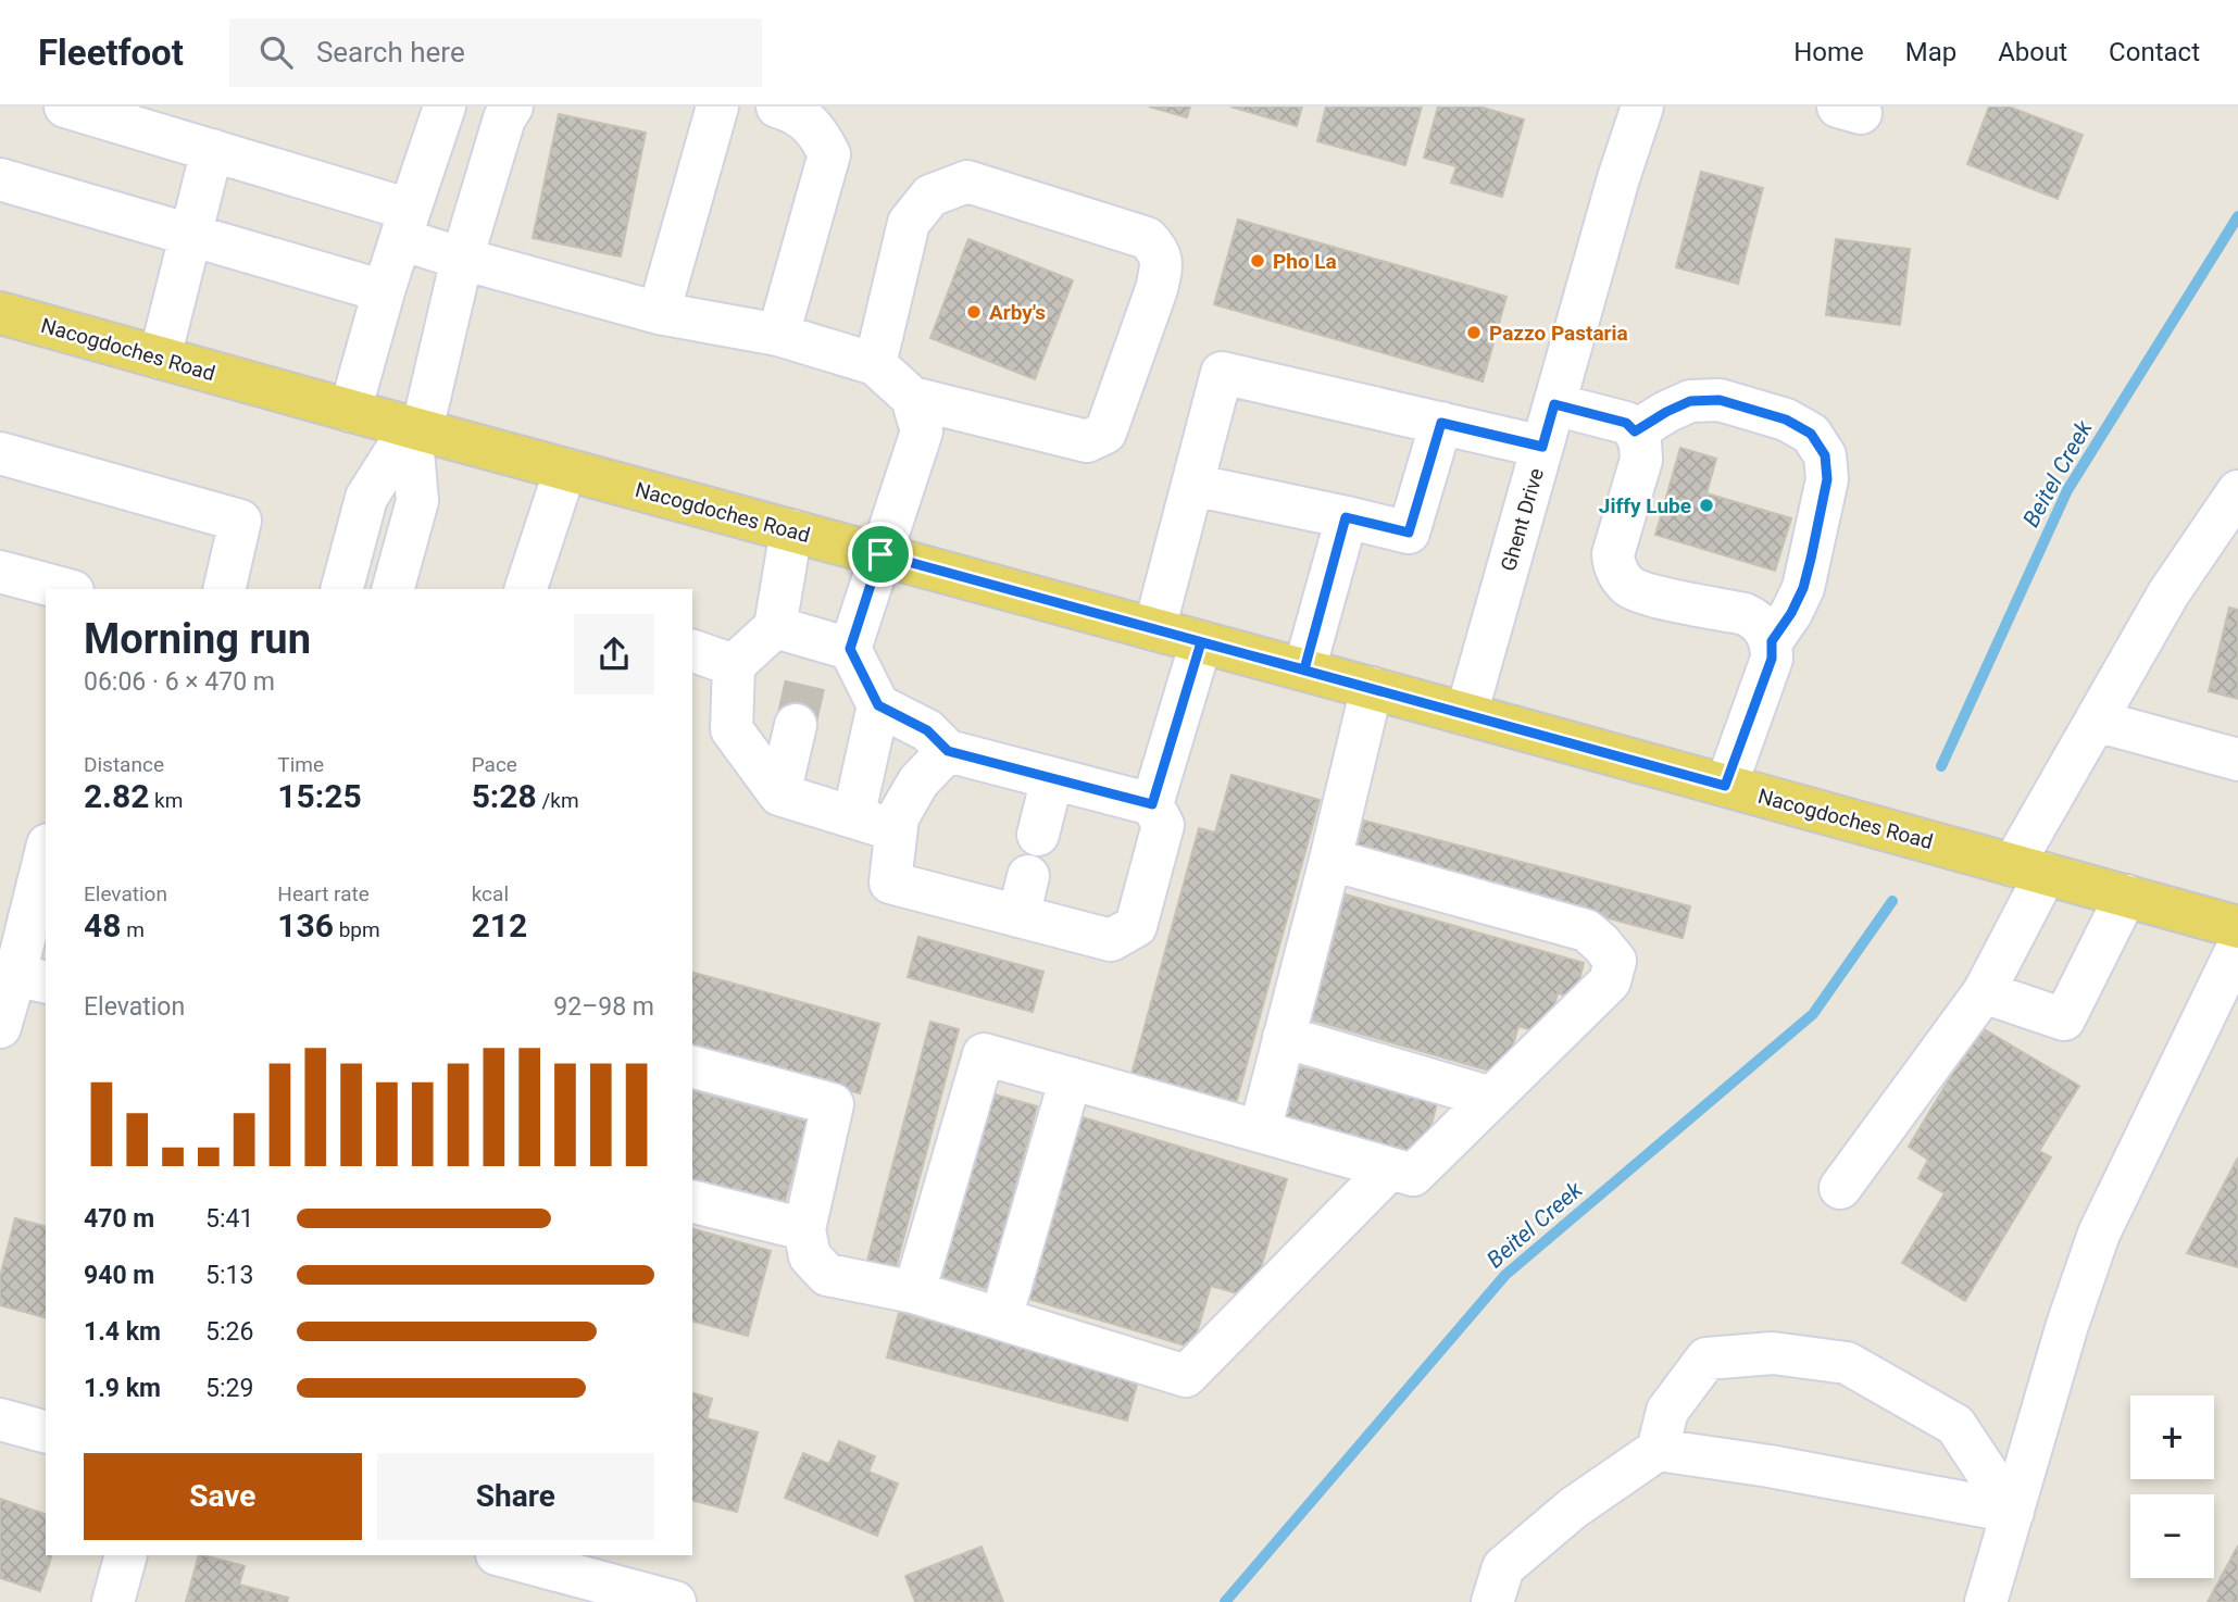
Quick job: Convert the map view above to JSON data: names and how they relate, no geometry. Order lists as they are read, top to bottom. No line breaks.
{"streets":{"main road":["Nacogdoches Road"],"street":["Ghent Drive"]},"crossings":[["Nacogdoches Road","Ghent Drive"]],"water":["Beitel Creek"],"places":["Pho La","Arby's","Pazzo Pastaria","Jiffy Lube"],"page":{"header":"Fleetfoot","search":"Search here","nav":["Home","Map","About","Contact"],"heading":["Morning run","06:06 · 6 × 470 m"],"stats":[["Distance","2.82 km"],["Time","15:25"],["Pace","5:28 /km"],["Elevation","48 m"],["Heart rate","136 bpm"],["kcal","212"]],"chart":["Elevation","92–98 m"],"list":[{"name":"470 m","note":"5:41"},{"name":"940 m","note":"5:13"},{"name":"1.4 km","note":"5:26"},{"name":"1.9 km","note":"5:29"}],"map_buttons":["+","−"],"buttons":["Save","Share"]}}
